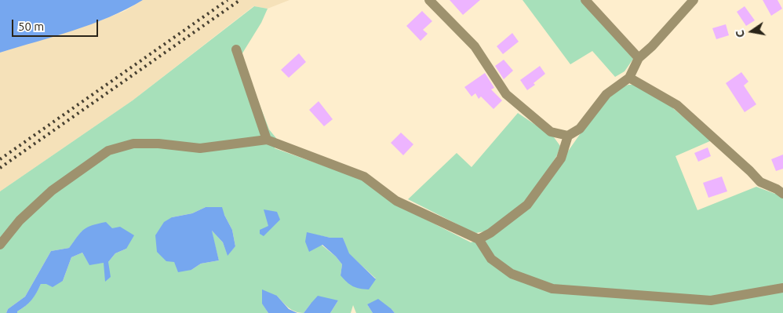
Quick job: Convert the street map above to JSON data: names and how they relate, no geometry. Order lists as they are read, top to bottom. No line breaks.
{"scale_bar":"50 m","north":"left"}
